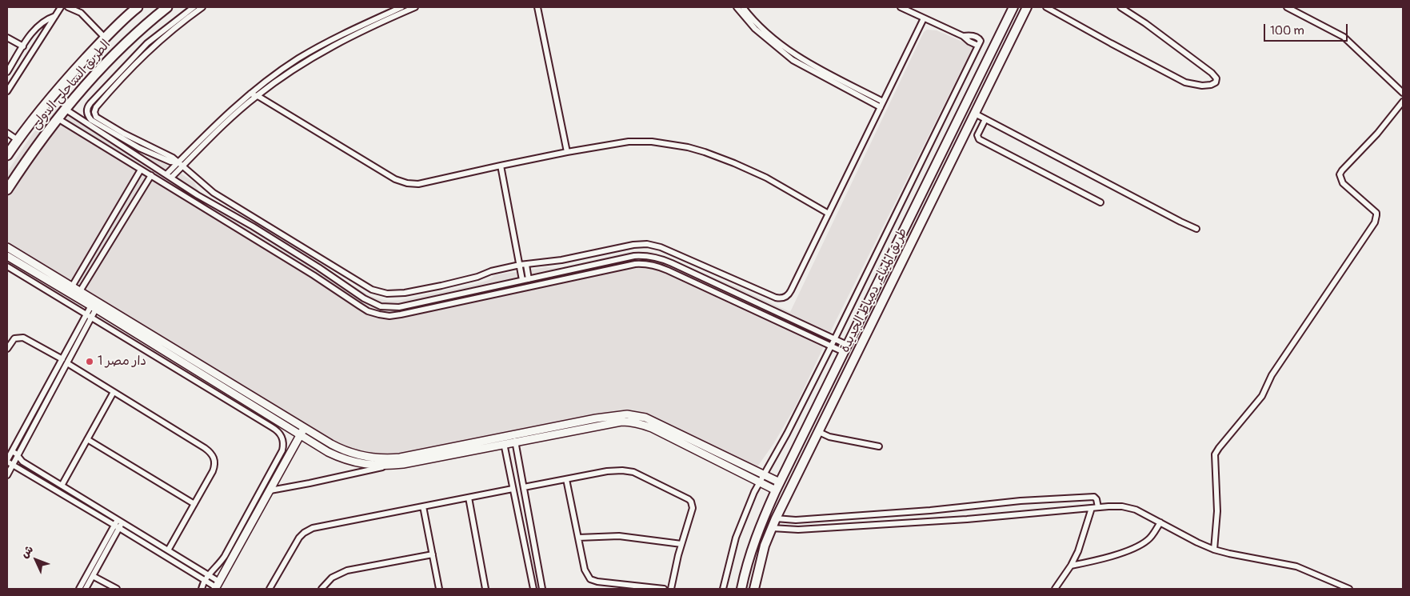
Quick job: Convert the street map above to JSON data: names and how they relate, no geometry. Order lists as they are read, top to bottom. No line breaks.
{"streets":{"highway":["الطريق الساحلى الدولى"],"main road":["طريق الميناء, دمياط الجديدة"]},"places":["دار مصر 1"],"scale_bar":"100 m","north":"top left"}
